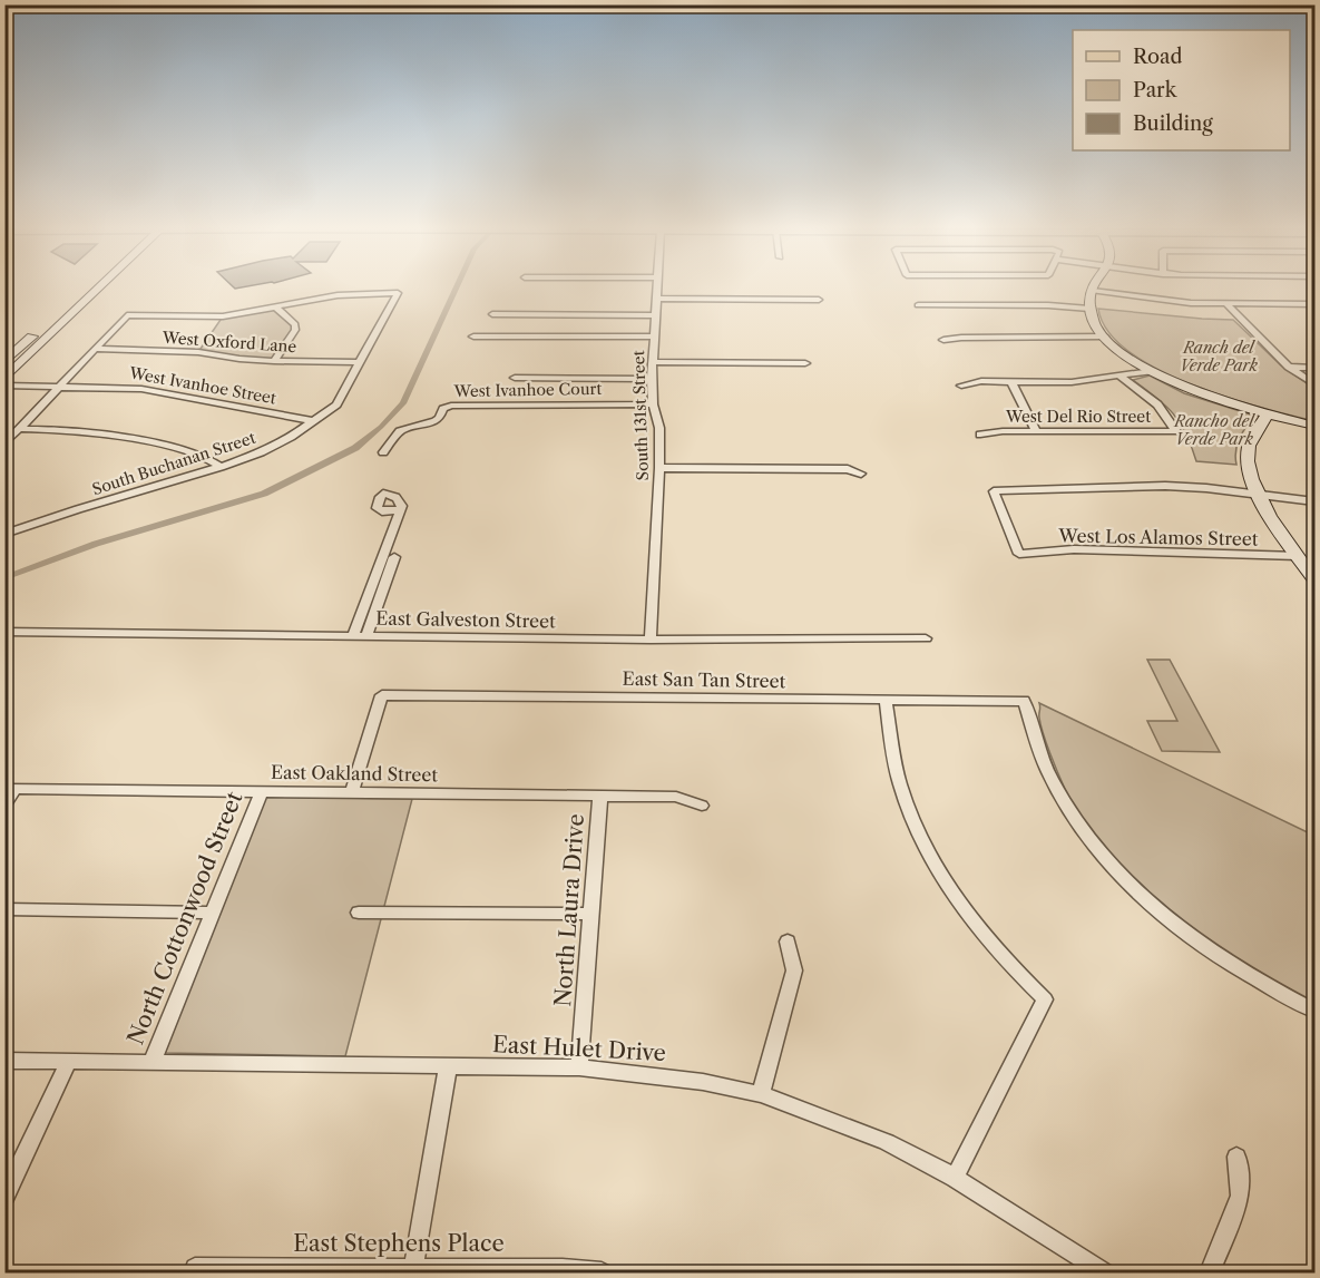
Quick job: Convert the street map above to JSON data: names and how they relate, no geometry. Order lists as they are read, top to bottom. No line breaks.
{"streets":{"street":["West Oxford Lane","West Ivanhoe Street","West Ivanhoe Court","South 131st Street","West Del Rio Street","South Buchanan Street","West Los Alamos Street","East Galveston Street","East San Tan Street","East Oakland Street","North Laura Drive","North Cottonwood Street","East Hulet Drive","East Stephens Place"]},"crossings":[["West Oxford Lane","South Buchanan Street"],["West Ivanhoe Street","South Buchanan Street"],["West Ivanhoe Court","South 131st Street"],["South 131st Street","East Galveston Street"],["East San Tan Street","East Oakland Street"],["East Oakland Street","North Laura Drive"],["East Oakland Street","North Cottonwood Street"],["North Laura Drive","East Hulet Drive"],["North Cottonwood Street","East Hulet Drive"]],"parks":["Ranch del Verde Park","Rancho del Verde Park"],"legend":["Road","Park","Building"]}
